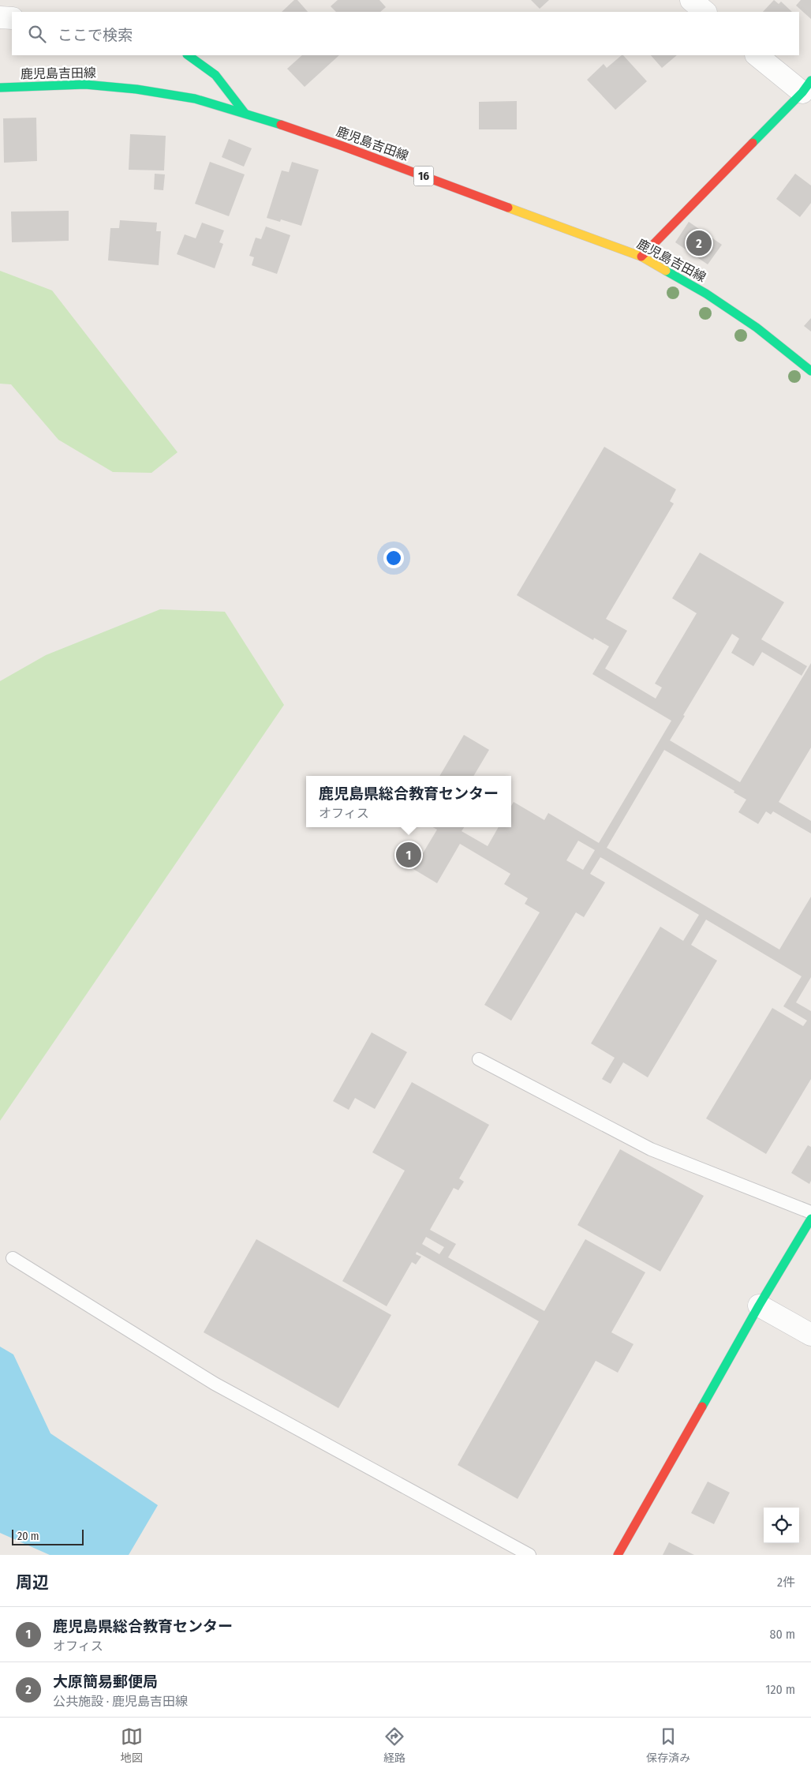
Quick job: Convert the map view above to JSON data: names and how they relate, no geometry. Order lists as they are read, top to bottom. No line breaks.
{"streets":{"main road":["鹿児島吉田線","16"]},"scale_bar":"20 m","page":{"search":"ここで検索","pins":["2","1"],"popup":["鹿児島県総合教育センター","オフィス"],"scale":"20 m","heading":["周辺","2件"],"list":[{"mark":"1","name":"鹿児島県総合教育センター","note":"オフィス","value":"80 m"},{"mark":"2","name":"大原簡易郵便局","note":"公共施設 · 鹿児島吉田線","value":"120 m"}],"nav":["地図","経路","保存済み"]}}
